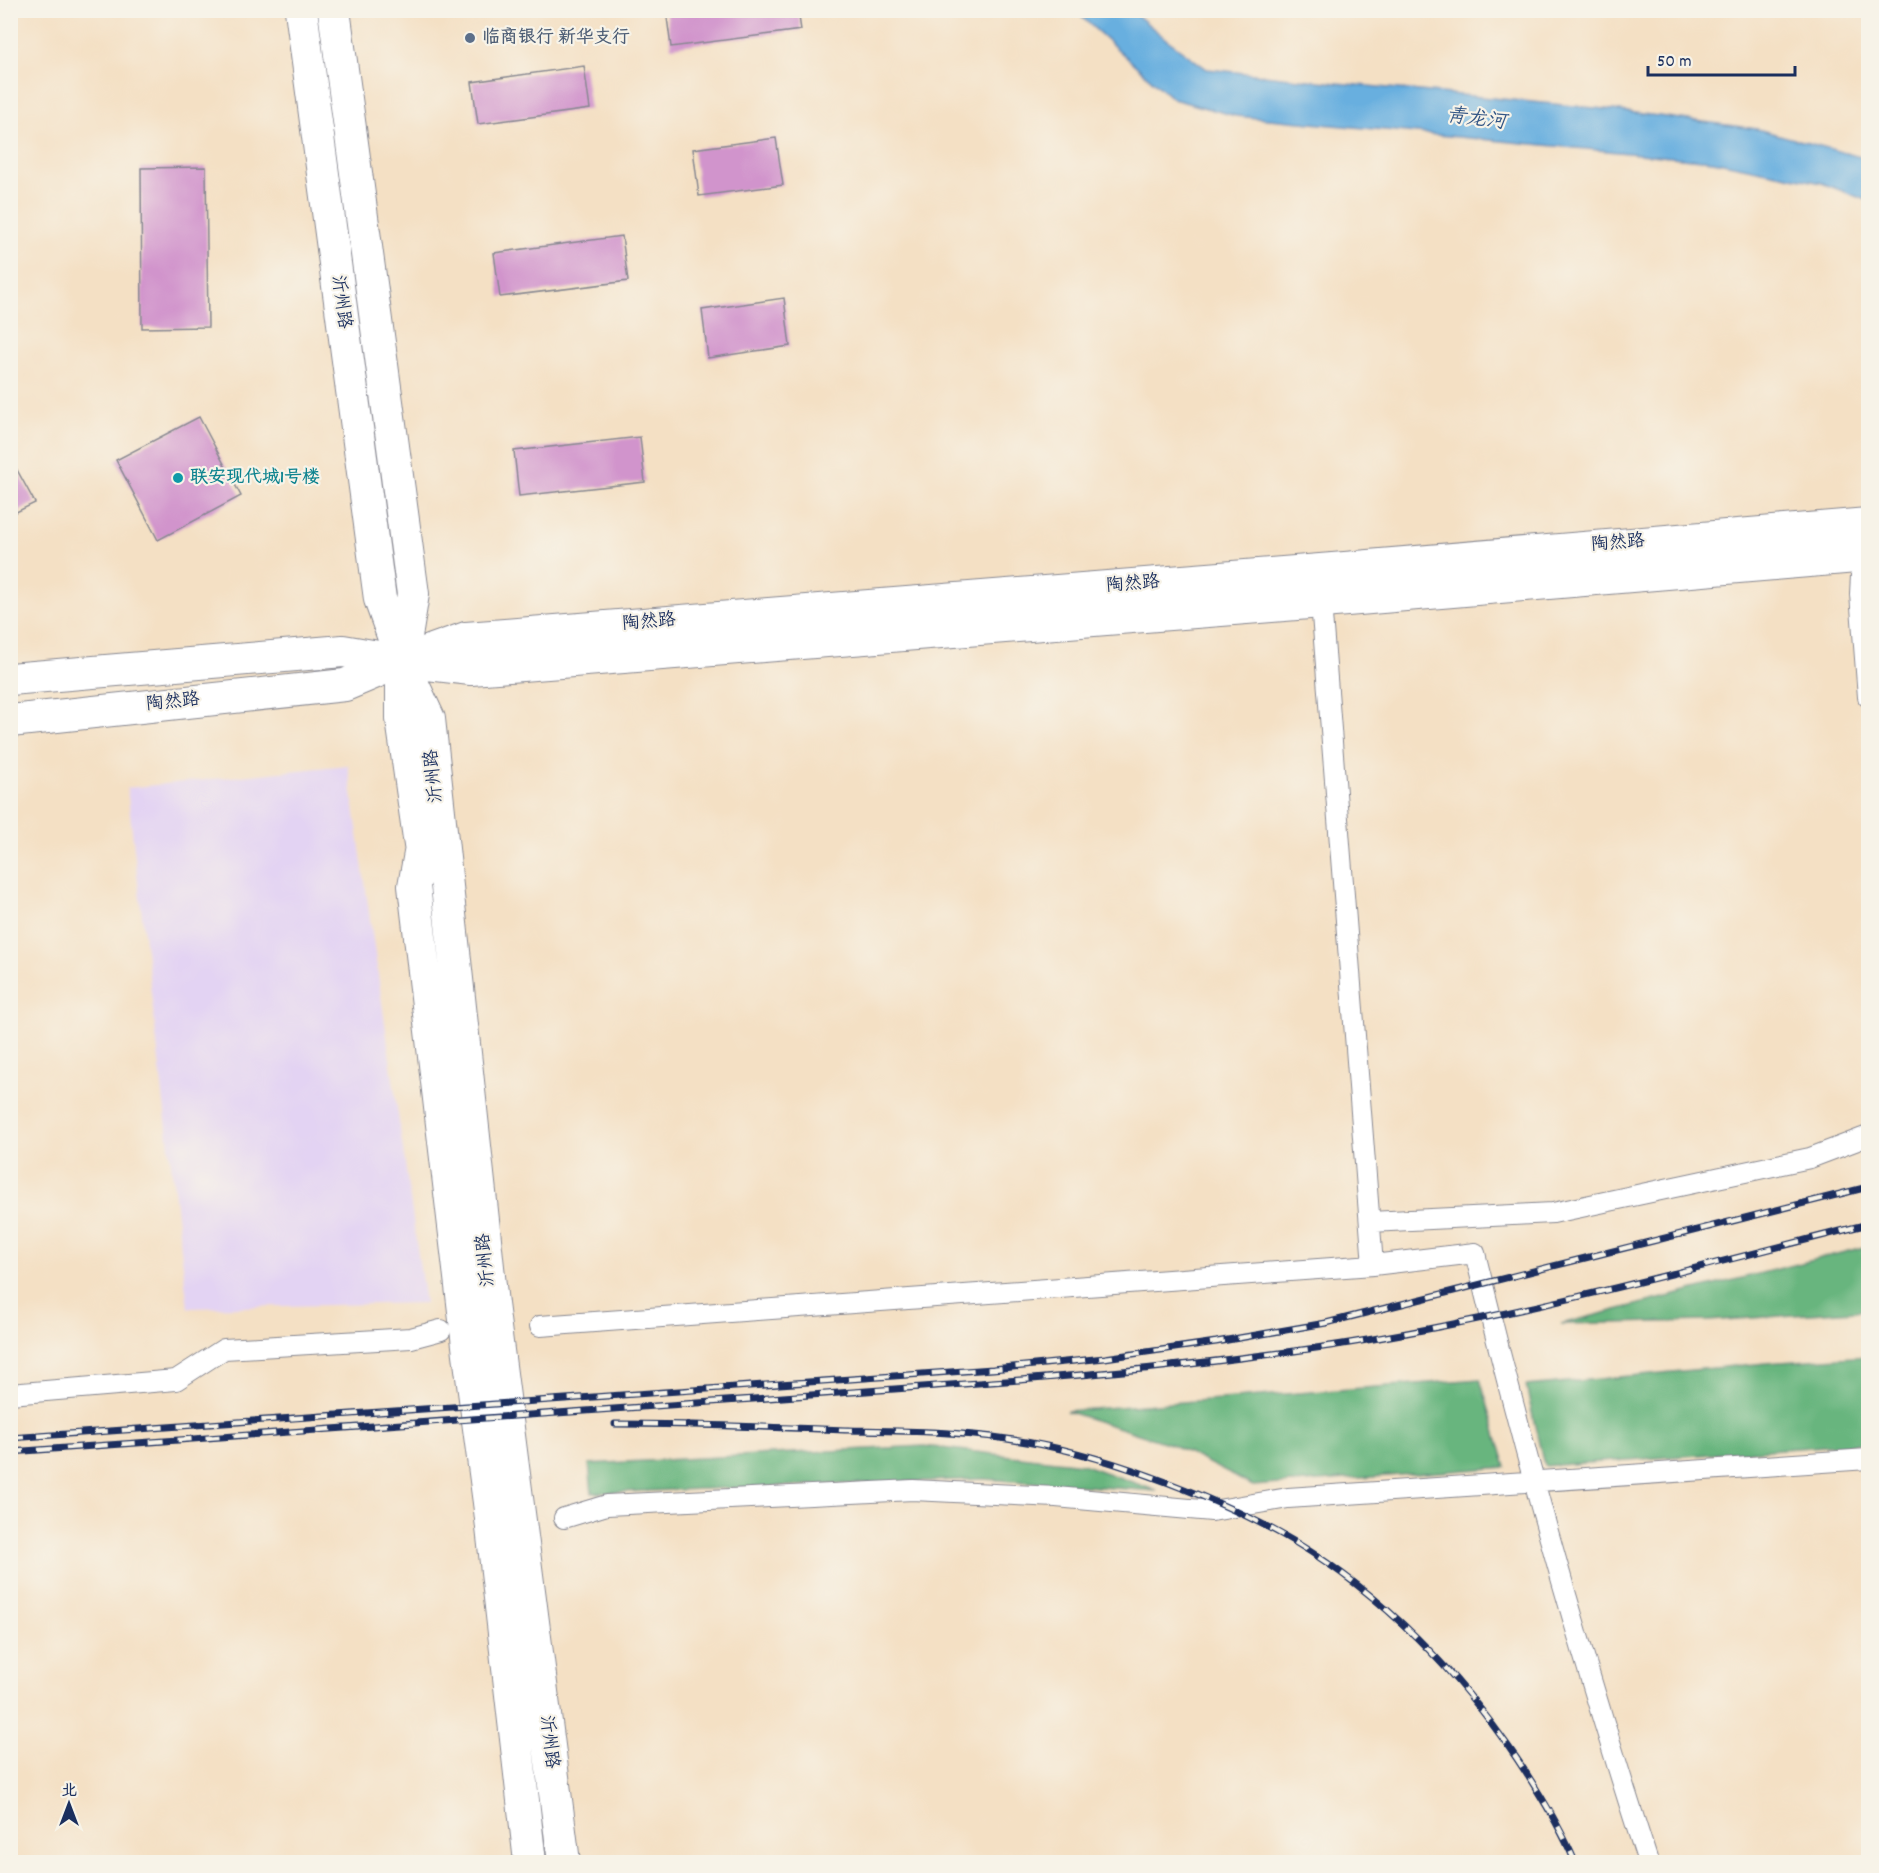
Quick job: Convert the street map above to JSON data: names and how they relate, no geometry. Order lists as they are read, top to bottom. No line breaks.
{"streets":{"main road":["沂州路","陶然路"]},"crossings":[["沂州路","陶然路"]],"water":["青龙河"],"places":["临商银行 新华支行","联安现代城1号楼"],"scale_bar":"50 m","north":"top"}
